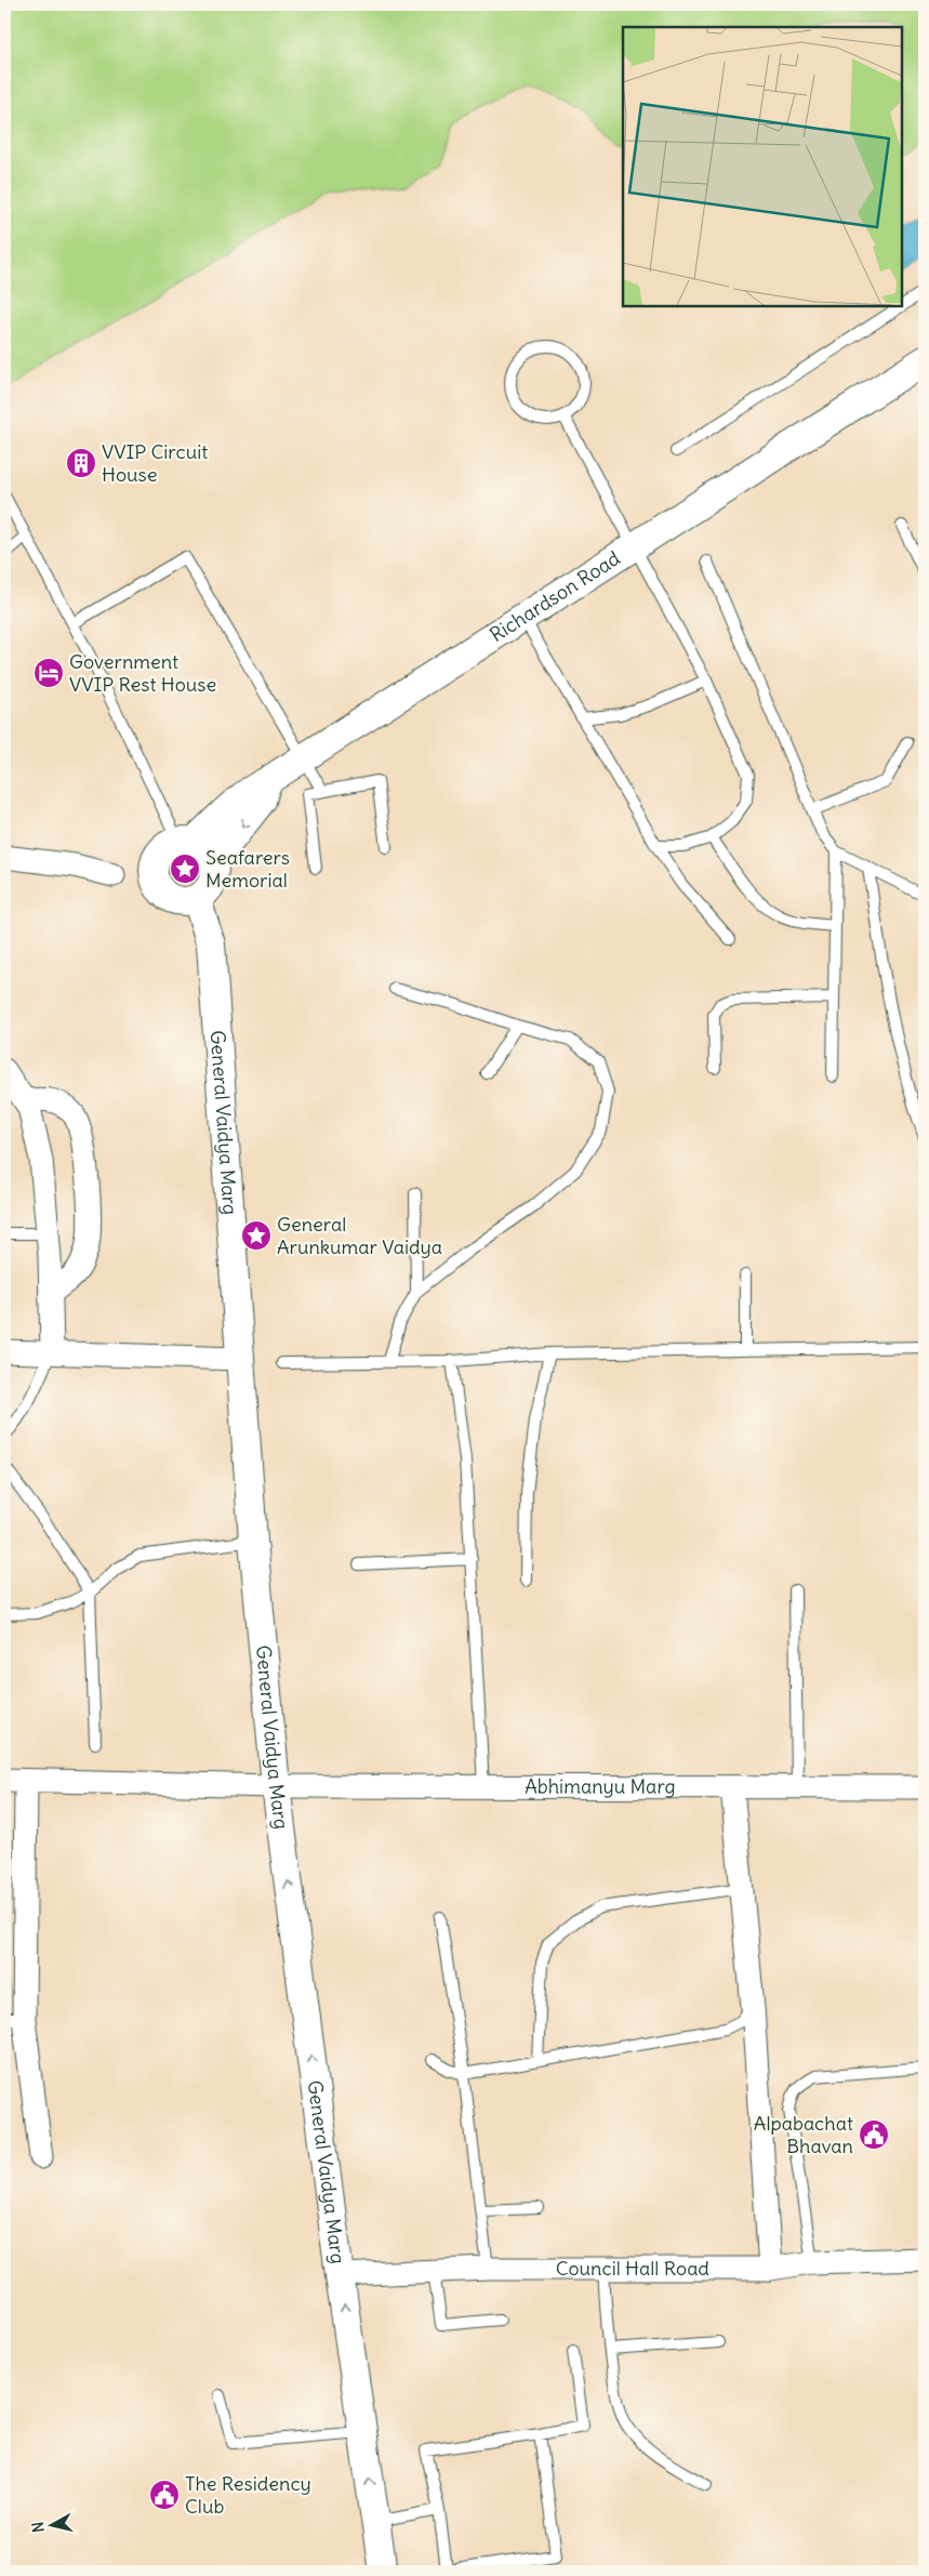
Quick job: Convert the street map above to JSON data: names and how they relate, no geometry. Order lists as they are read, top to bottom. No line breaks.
{"streets":{"street":["Richardson Road","General Vaidya Marg","Abhimanyu Marg","Council Hall Road"]},"crossings":[["Richardson Road","General Vaidya Marg"],["General Vaidya Marg","Abhimanyu Marg"],["General Vaidya Marg","Council Hall Road"]],"one_way":["General Vaidya Marg"],"places":{"building":["VVIP Circuit House"],"hotel":["Government VVIP Rest House"],"place":["Seafarers Memorial","General Arunkumar Vaidya"],"public building":["Alpabachat Bhavan","The Residency Club"]},"north":"left"}
